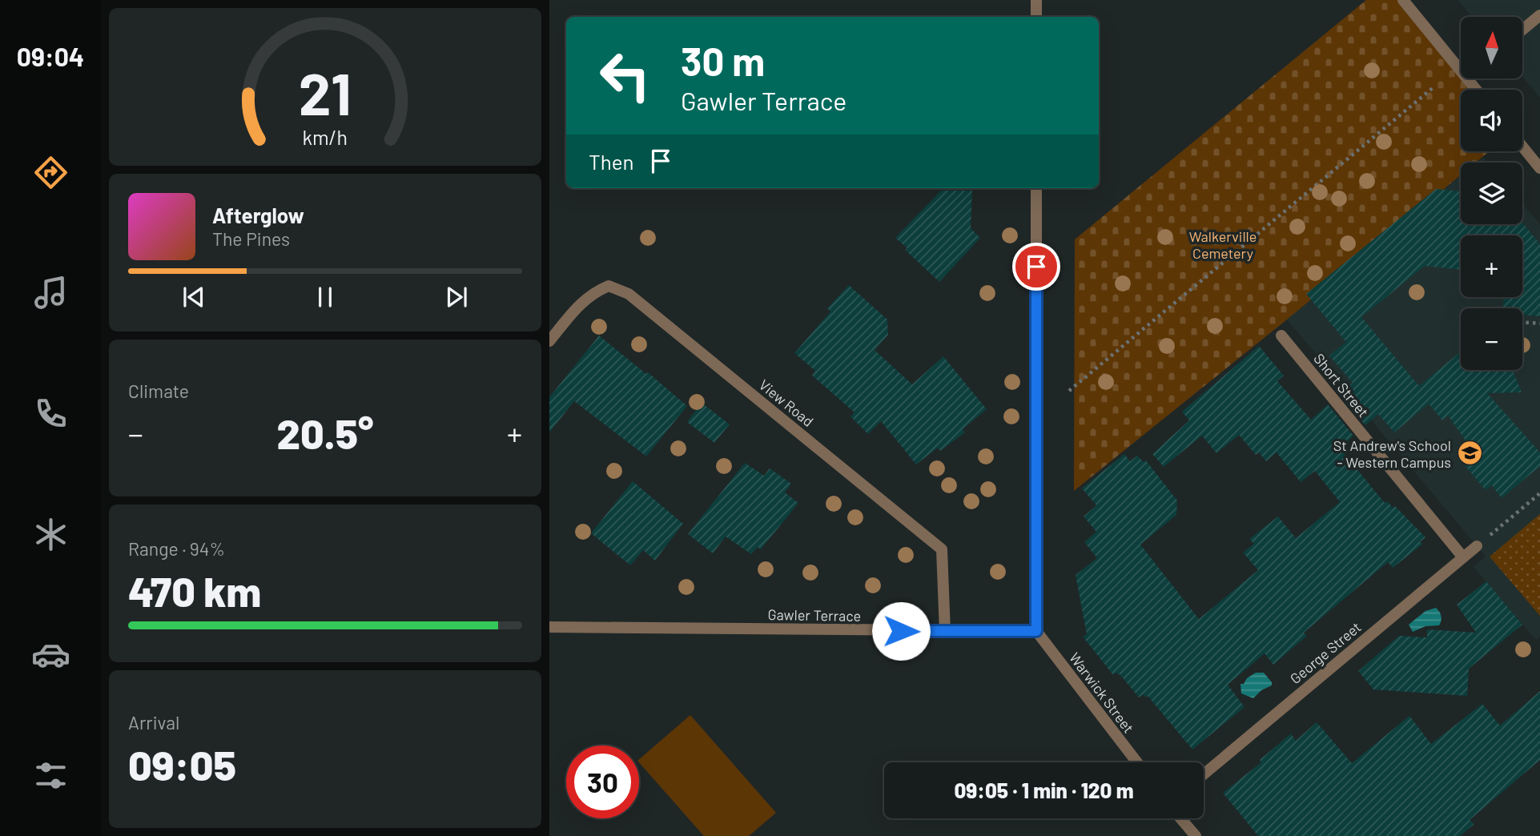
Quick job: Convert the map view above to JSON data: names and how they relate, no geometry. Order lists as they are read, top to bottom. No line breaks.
{"streets":{"street":["Short Street","View Road","Gawler Terrace","George Street","Warwick Street"]},"crossings":[["Short Street","George Street"],["View Road","Gawler Terrace"],["Gawler Terrace","Warwick Street"]],"parks":["Walkerville Cemetery"],"places":{"school or university":["St Andrew's School - Western Campus"]},"north":"top","page":{"tabs":"09:04","map_buttons":["+","−"],"turn":["30 m","Gawler Terrace"],"then":"Then","song":["Afterglow","The Pines"],"tile":["Climate",["Range · 94%","470 km"],["Arrival","09:05"]],"heat":["−","20.5°","+"],"limit":"30","trip":"09:05 · 1 min · 120 m","gauge":["21","km/h"]}}
